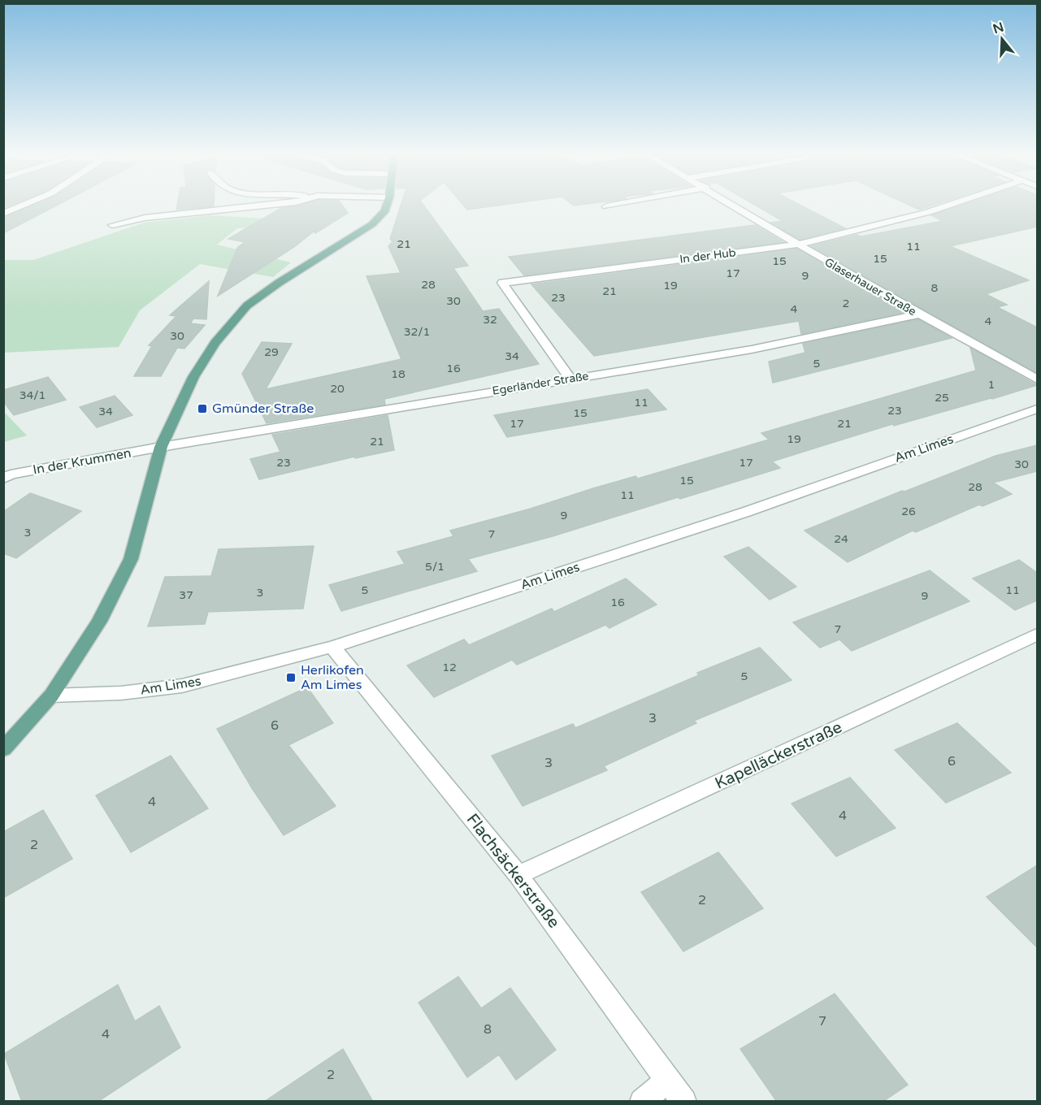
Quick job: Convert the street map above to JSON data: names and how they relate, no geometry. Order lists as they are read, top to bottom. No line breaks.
{"streets":{"street":["In der Hub","Glaserhauer Straße","Egerländer Straße","Am Limes","In der Krummen","Kapelläckerstraße","Flachsäckerstraße"]},"crossings":[["In der Hub","Glaserhauer Straße"],["In der Hub","Egerländer Straße"],["Glaserhauer Straße","Egerländer Straße"],["Egerländer Straße","In der Krummen"],["Am Limes","Flachsäckerstraße"],["Kapelläckerstraße","Flachsäckerstraße"]],"places":{"transit":["Gmünder Straße","Herlikofen Am Limes"]},"house_numbers":["21","11","15","15","17","9","28","19","8","21","23","30","2","4","32","4","32/1","30","29","34","5","16","18","1","20","34/1","25","11","23","34","15","17","21","19","21","23","17","30","15","28","11","26","9","3","7","24","5/1","5","11","3","37","9","16","7","12","5","3","6","6","3","4","4","2","2","7","8","4","2"],"north":"top"}
